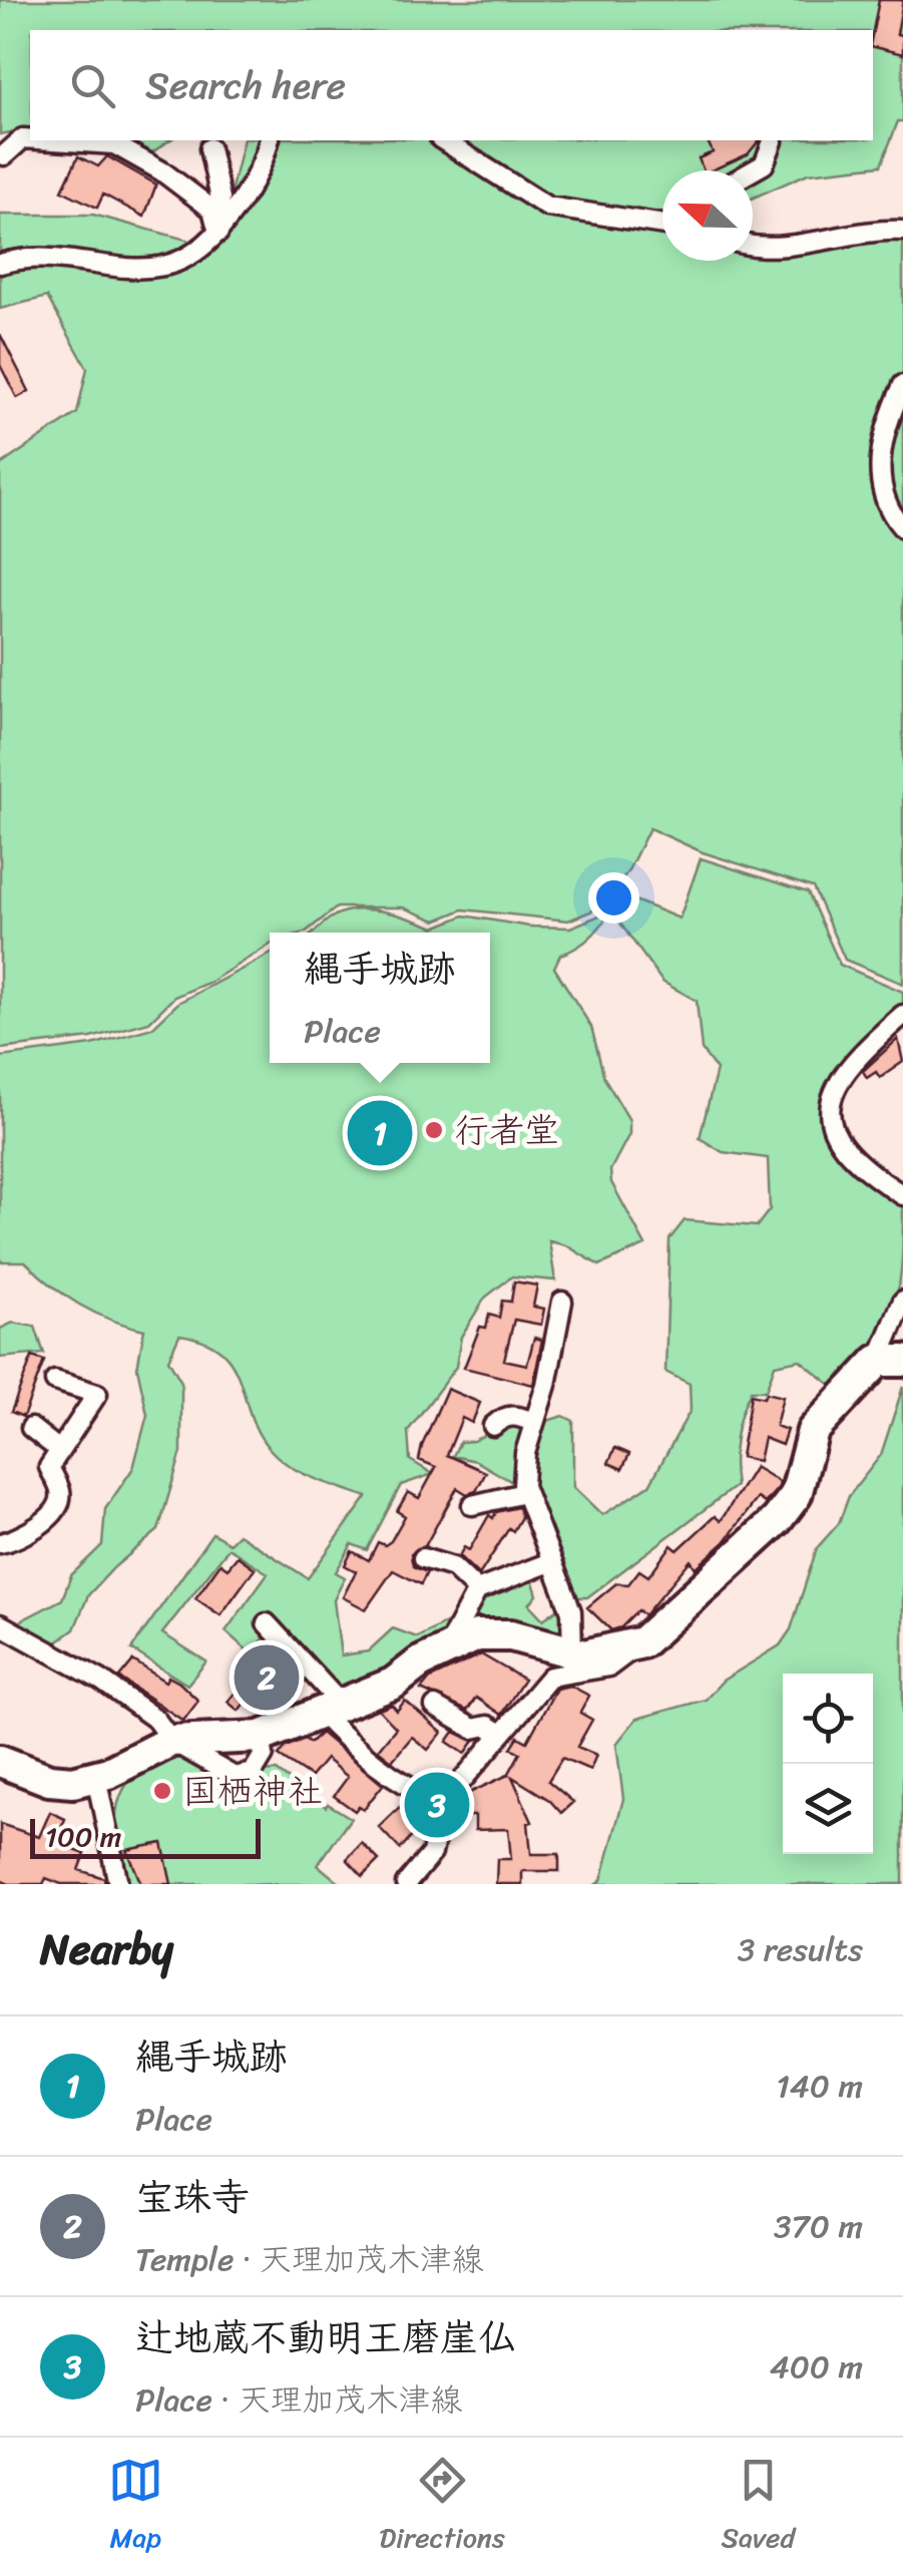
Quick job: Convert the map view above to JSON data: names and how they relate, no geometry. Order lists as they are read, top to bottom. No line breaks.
{"places":["行者堂","国栖神社"],"scale_bar":"100 m","north":"left","page":{"search":"Search here","popup":["縄手城跡","Place"],"pins":["1","2","3"],"scale":"100 m","heading":["Nearby","3 results"],"list":[{"mark":"1","name":"縄手城跡","note":"Place","value":"140 m"},{"mark":"2","name":"宝珠寺","note":"Temple · 天理加茂木津線","value":"370 m"},{"mark":"3","name":"辻地蔵不動明王磨崖仏","note":"Place · 天理加茂木津線","value":"400 m"}],"nav":["Map","Directions","Saved"]}}
